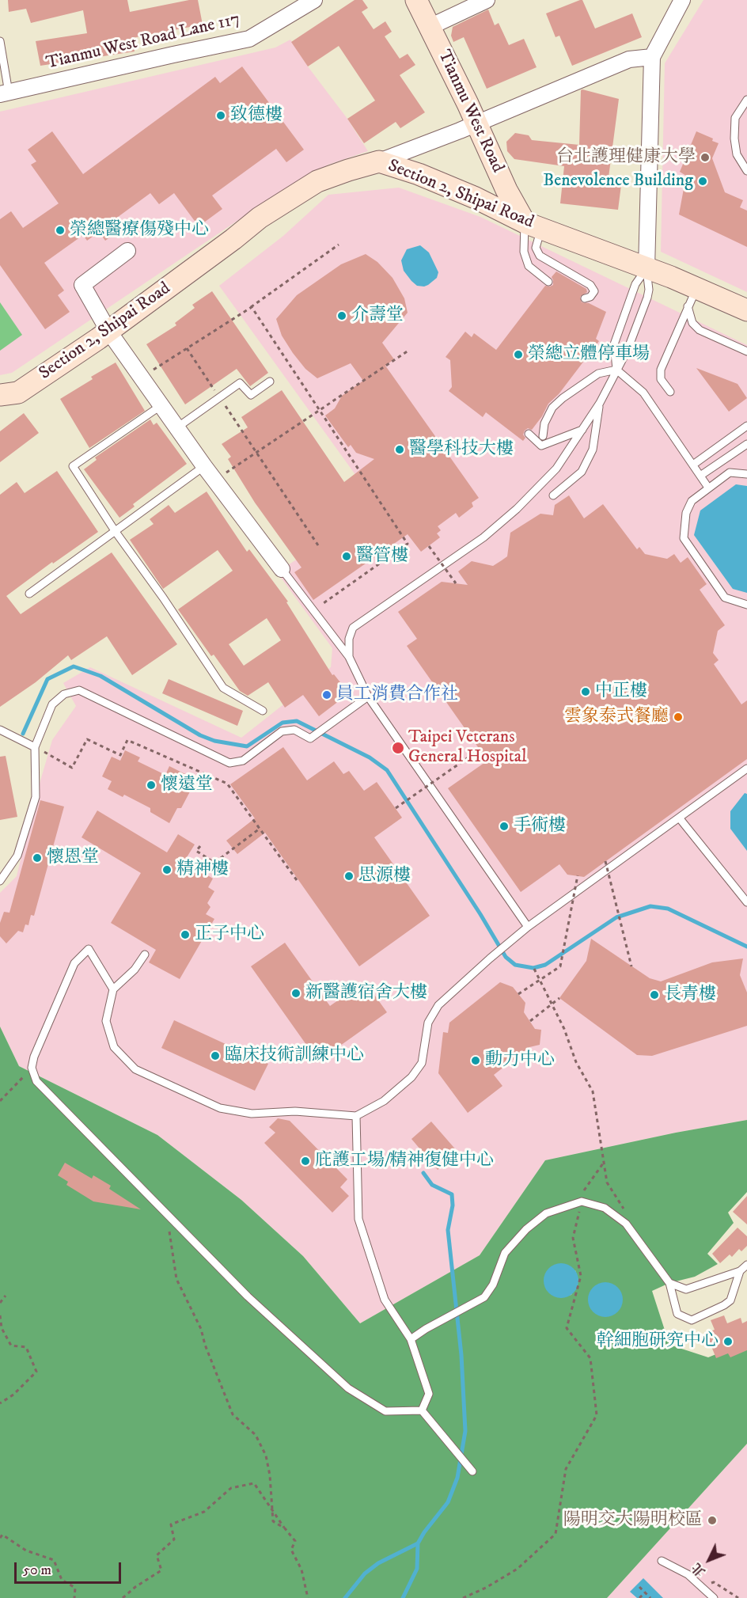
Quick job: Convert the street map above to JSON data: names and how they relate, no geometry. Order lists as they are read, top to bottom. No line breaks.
{"streets":{"street":["Tianmu West Road Lane 117","Tianmu West Road","Section 2, Shipai Road"]},"crossings":[["Tianmu West Road","Section 2, Shipai Road"]],"places":["致德樓","台北護理健康大學","Benevolence Building","榮總醫療傷殘中心","介壽堂","榮總立體停車場","醫學科技大樓","醫管樓","中正樓","員工消費合作社","雲象泰式餐廳","Taipei Veterans General Hospital","懷遠堂","手術樓","懷恩堂","精神樓","思源樓","正子中心","新醫護宿舍大樓","長青樓","臨床技術訓練中心","動力中心","庇護工場/精神復健中心","幹細胞研究中心","陽明交大陽明校區"],"scale_bar":"50 m","north":"bottom left"}
